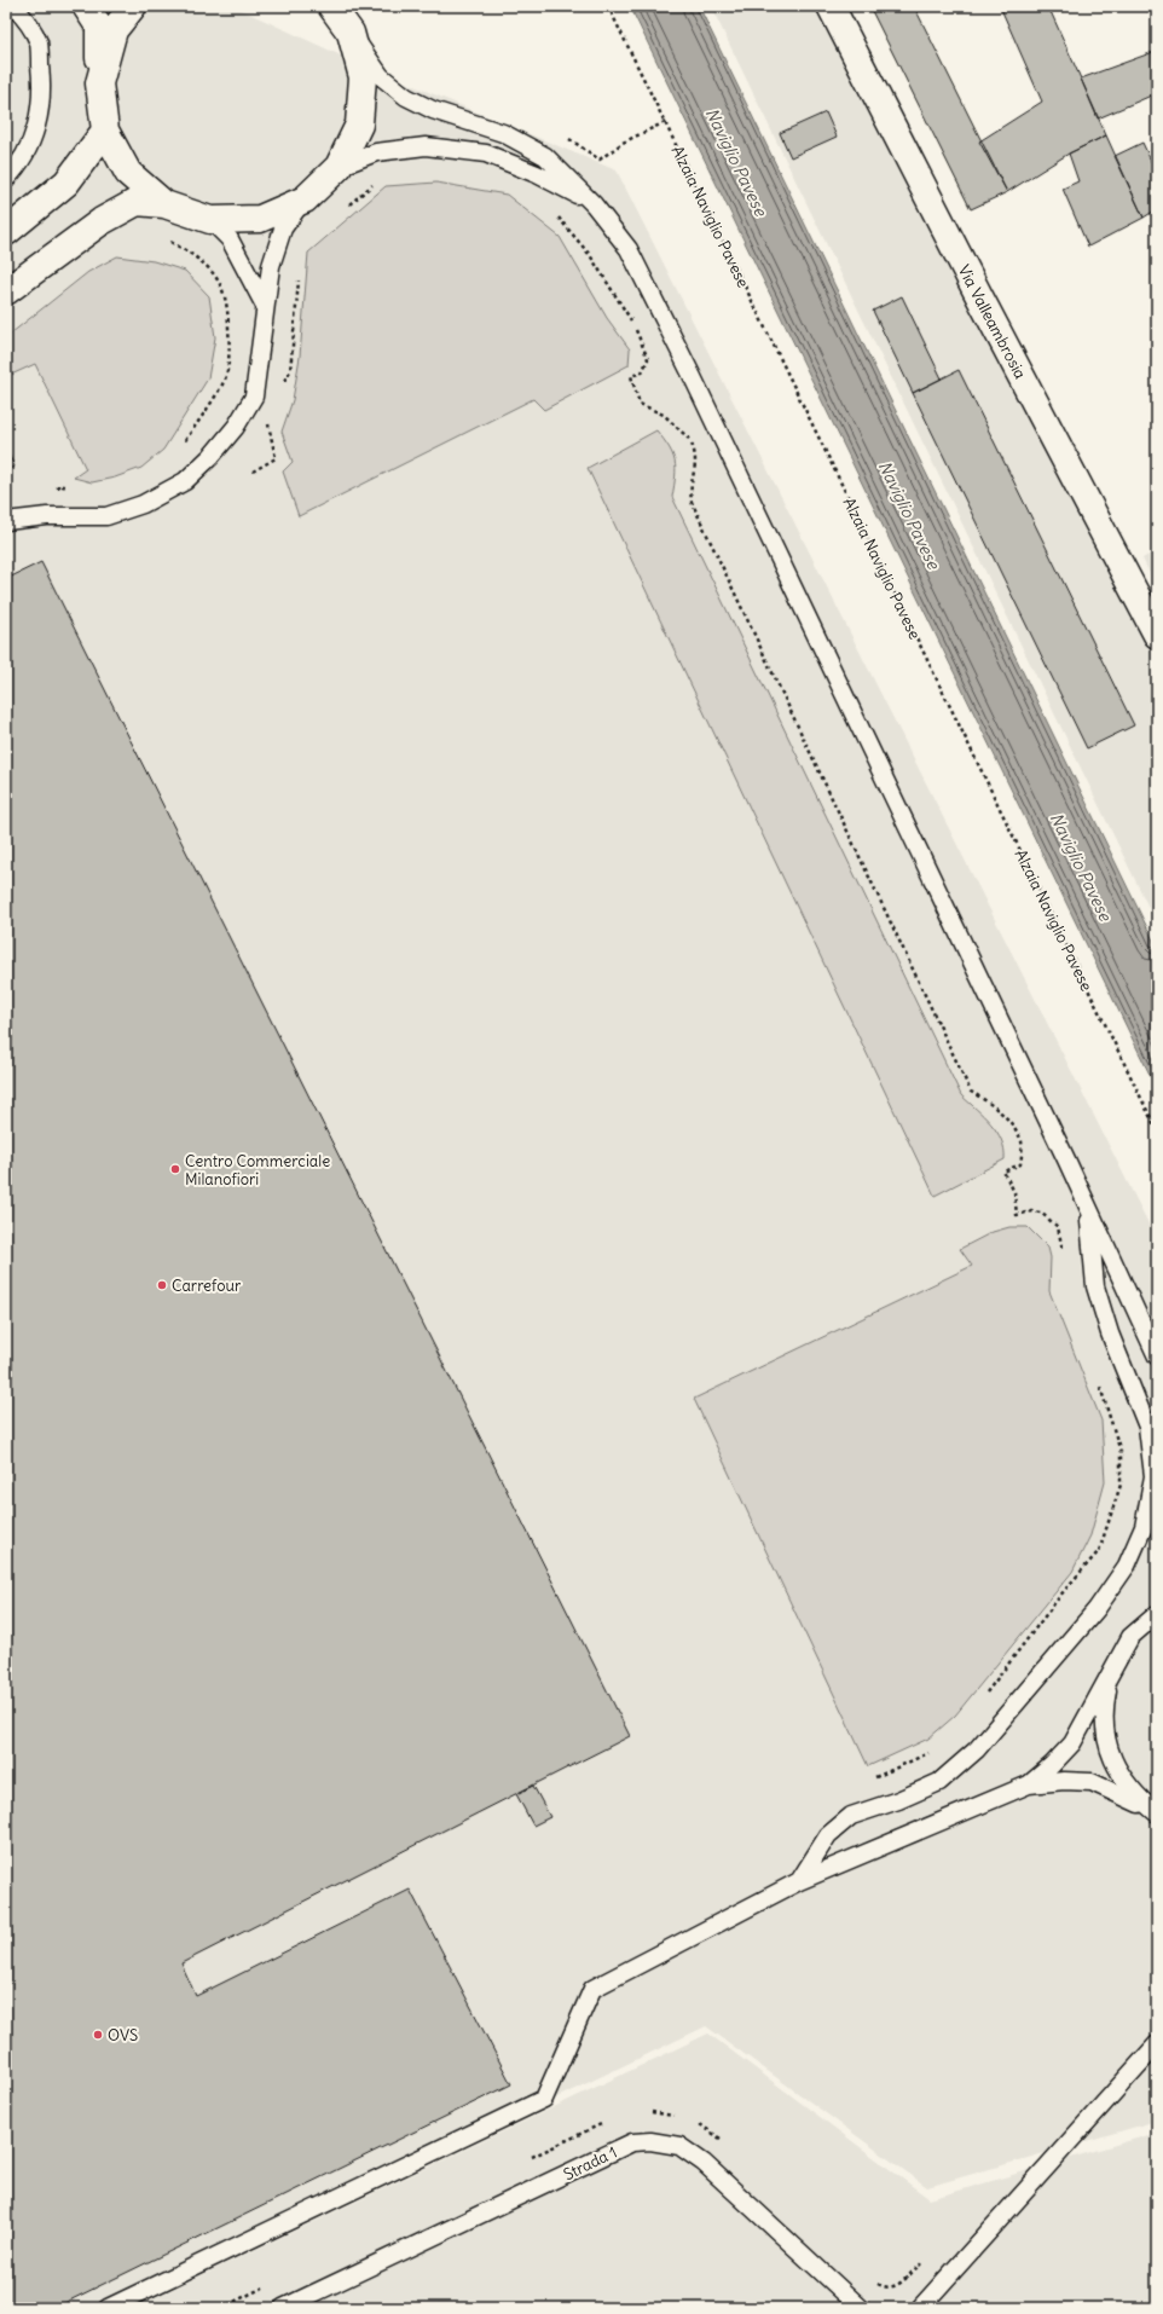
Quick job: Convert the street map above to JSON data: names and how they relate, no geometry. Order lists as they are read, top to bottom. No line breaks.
{"streets":{"street":["Via Valleambrosia"],"lane":["Strada 1"],"path":["Alzaia Naviglio Pavese"]},"water":["Naviglio Pavese"],"places":["Centro Commerciale Milanofiori","Carrefour","OVS"]}
